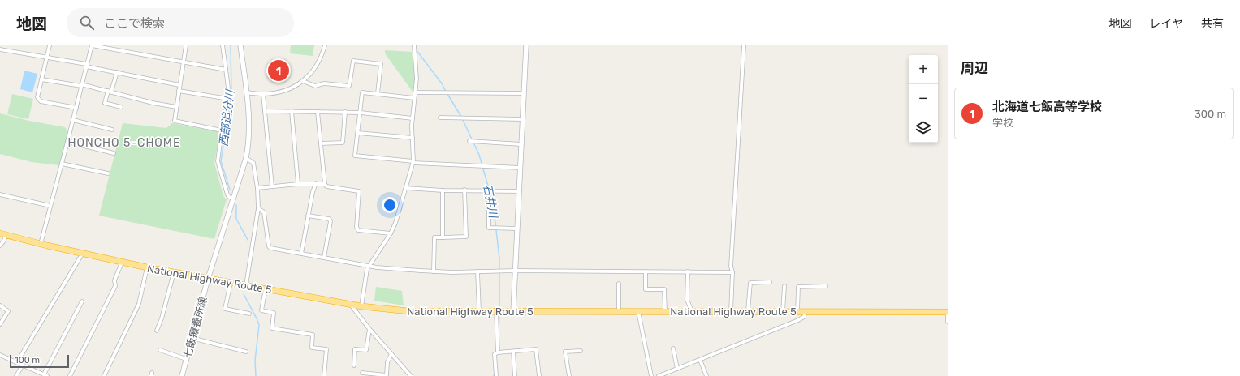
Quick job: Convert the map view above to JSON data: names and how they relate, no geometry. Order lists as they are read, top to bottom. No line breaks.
{"streets":{"highway":["National Highway Route 5"],"street":["七飯療養所線"]},"crossings":[["National Highway Route 5","七飯療養所線"]],"districts":["HONCHO 5-CHOME"],"water":["西部追分川","石井川"],"scale_bar":"100 m","page":{"header":"地図","search":"ここで検索","nav":["地図","レイヤ","共有"],"heading":"周辺","map_buttons":["+","−"],"pins":"1","list":[{"mark":"1","name":"北海道七飯高等学校","note":"学校","value":"300 m"}],"scale":"100 m"}}
